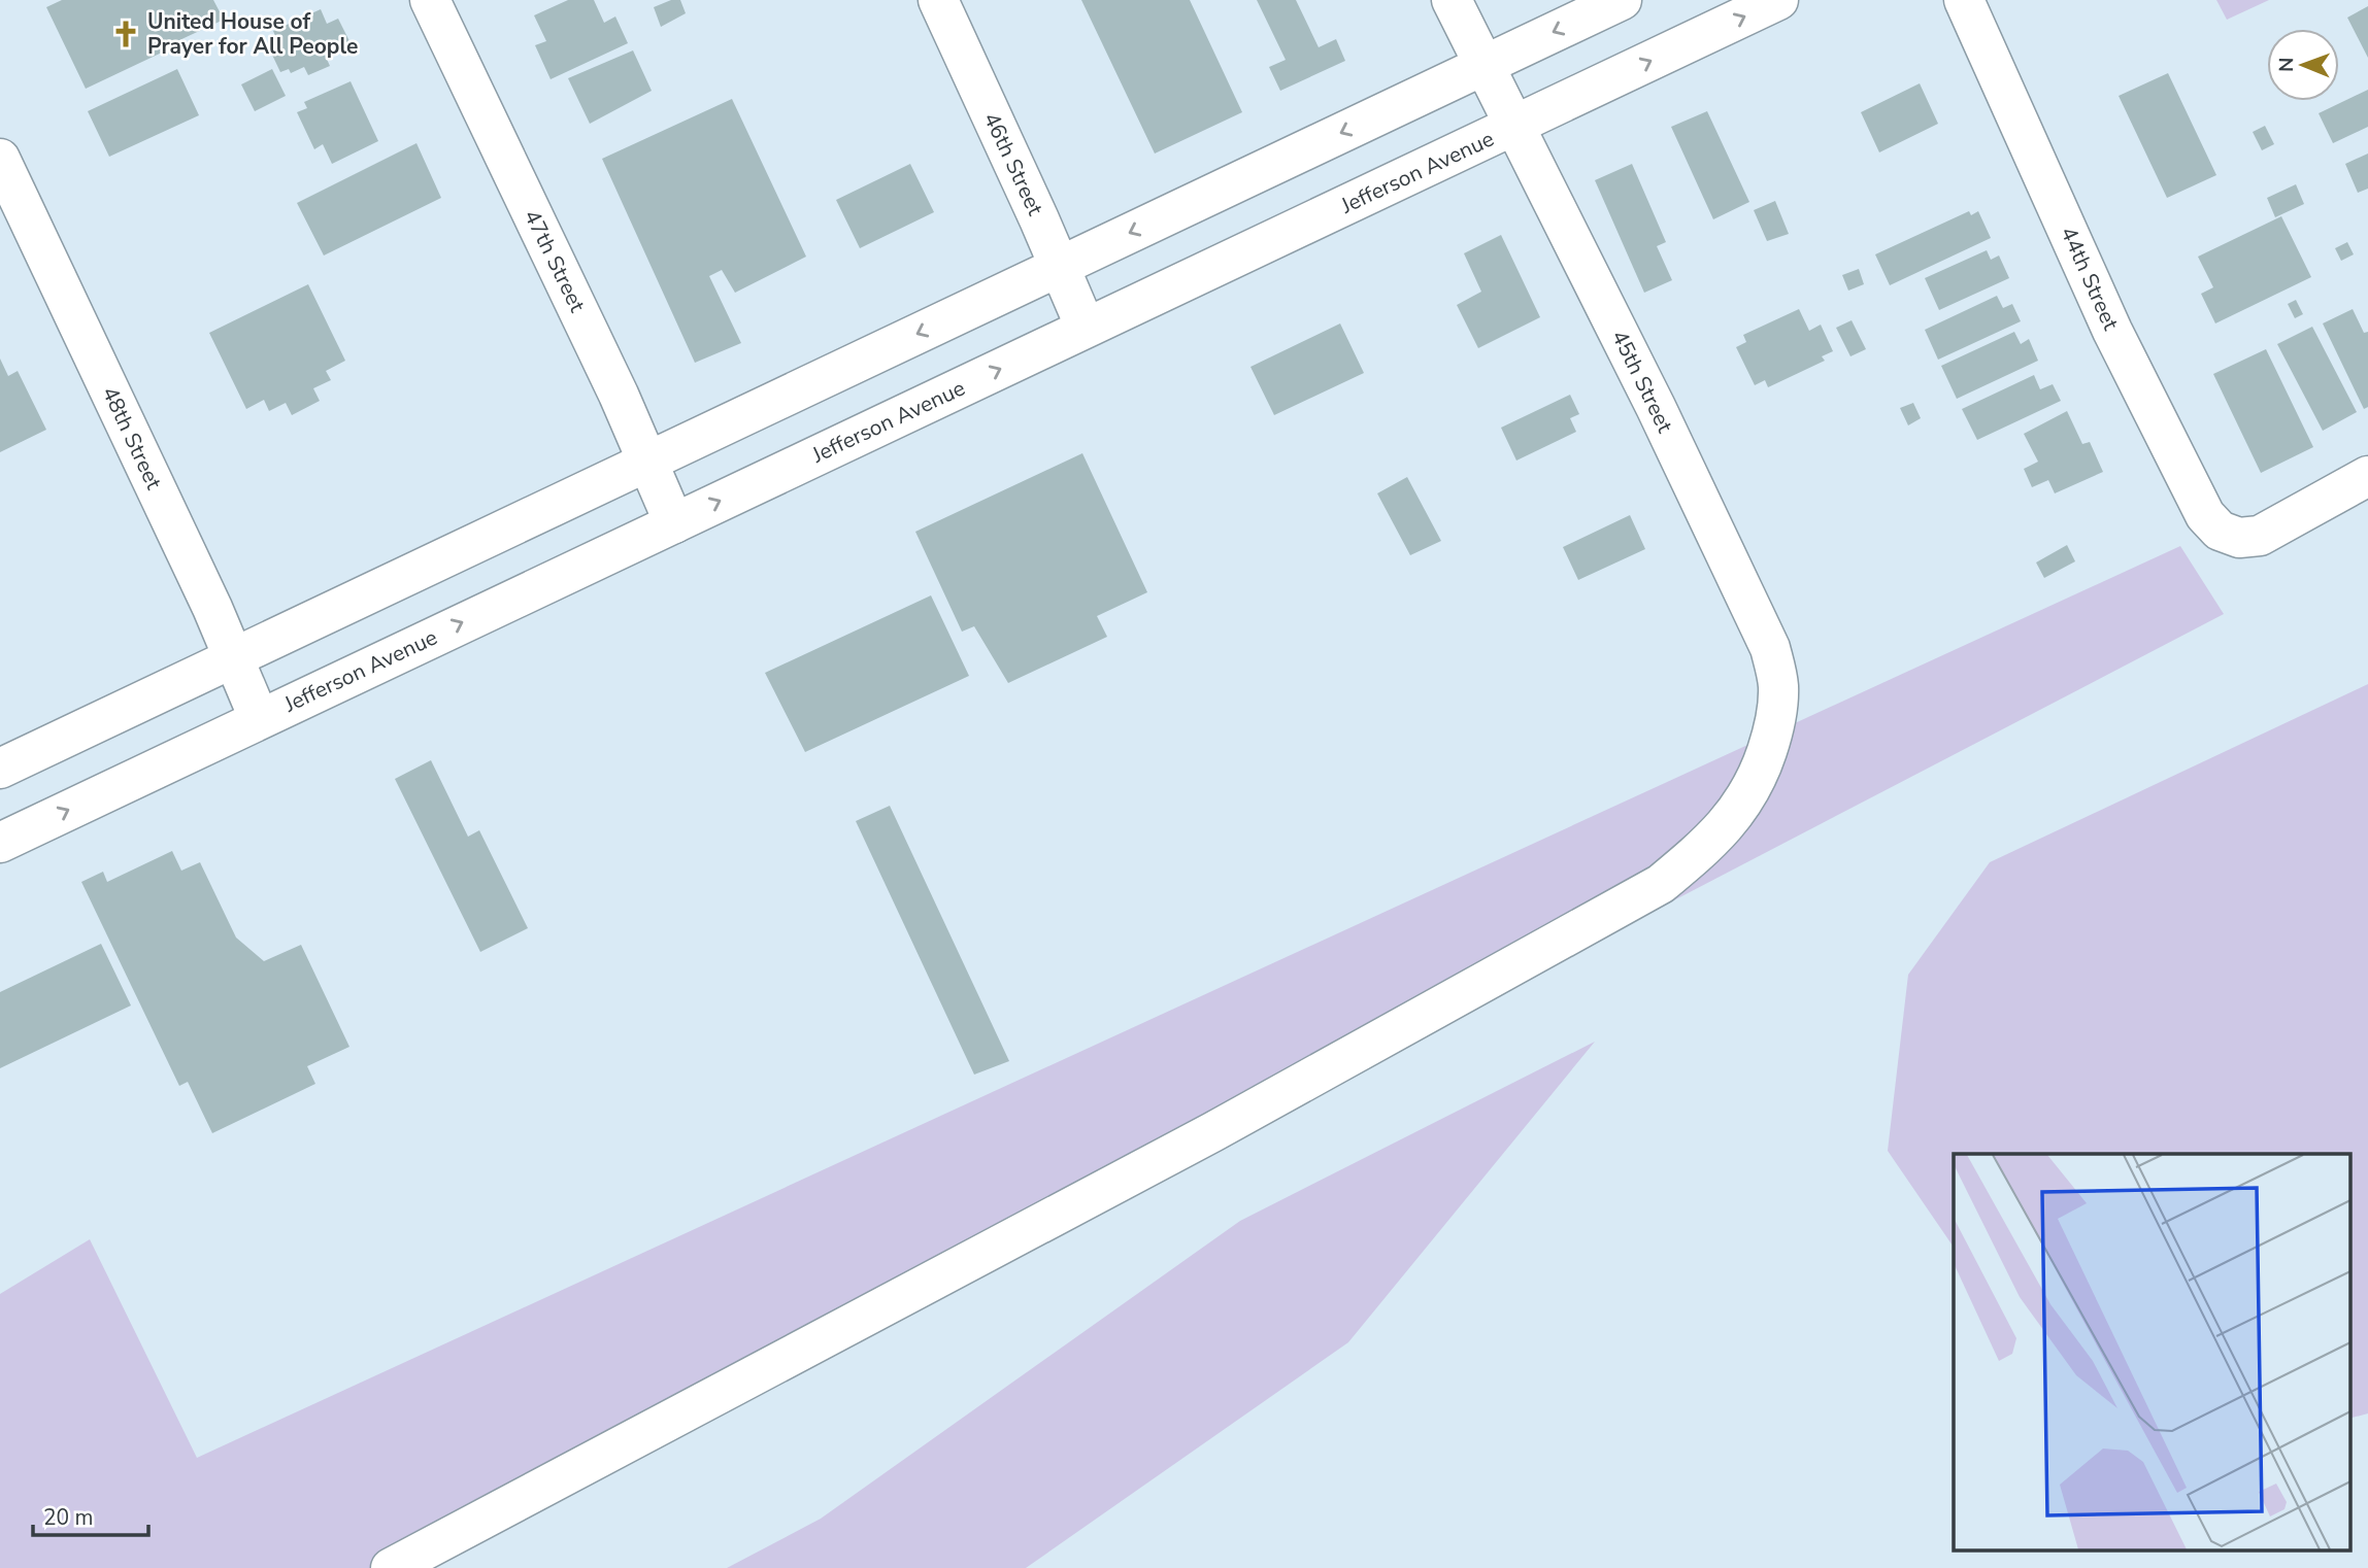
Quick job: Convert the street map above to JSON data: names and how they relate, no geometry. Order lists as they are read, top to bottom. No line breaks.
{"streets":{"main road":["46th Street","Jefferson Avenue","47th Street","44th Street","45th Street","48th Street"]},"crossings":[["46th Street","Jefferson Avenue"],["Jefferson Avenue","47th Street"],["Jefferson Avenue","45th Street"],["Jefferson Avenue","48th Street"]],"places":{"church":["United House of Prayer for All People"]},"scale_bar":"20 m","north":"left"}
